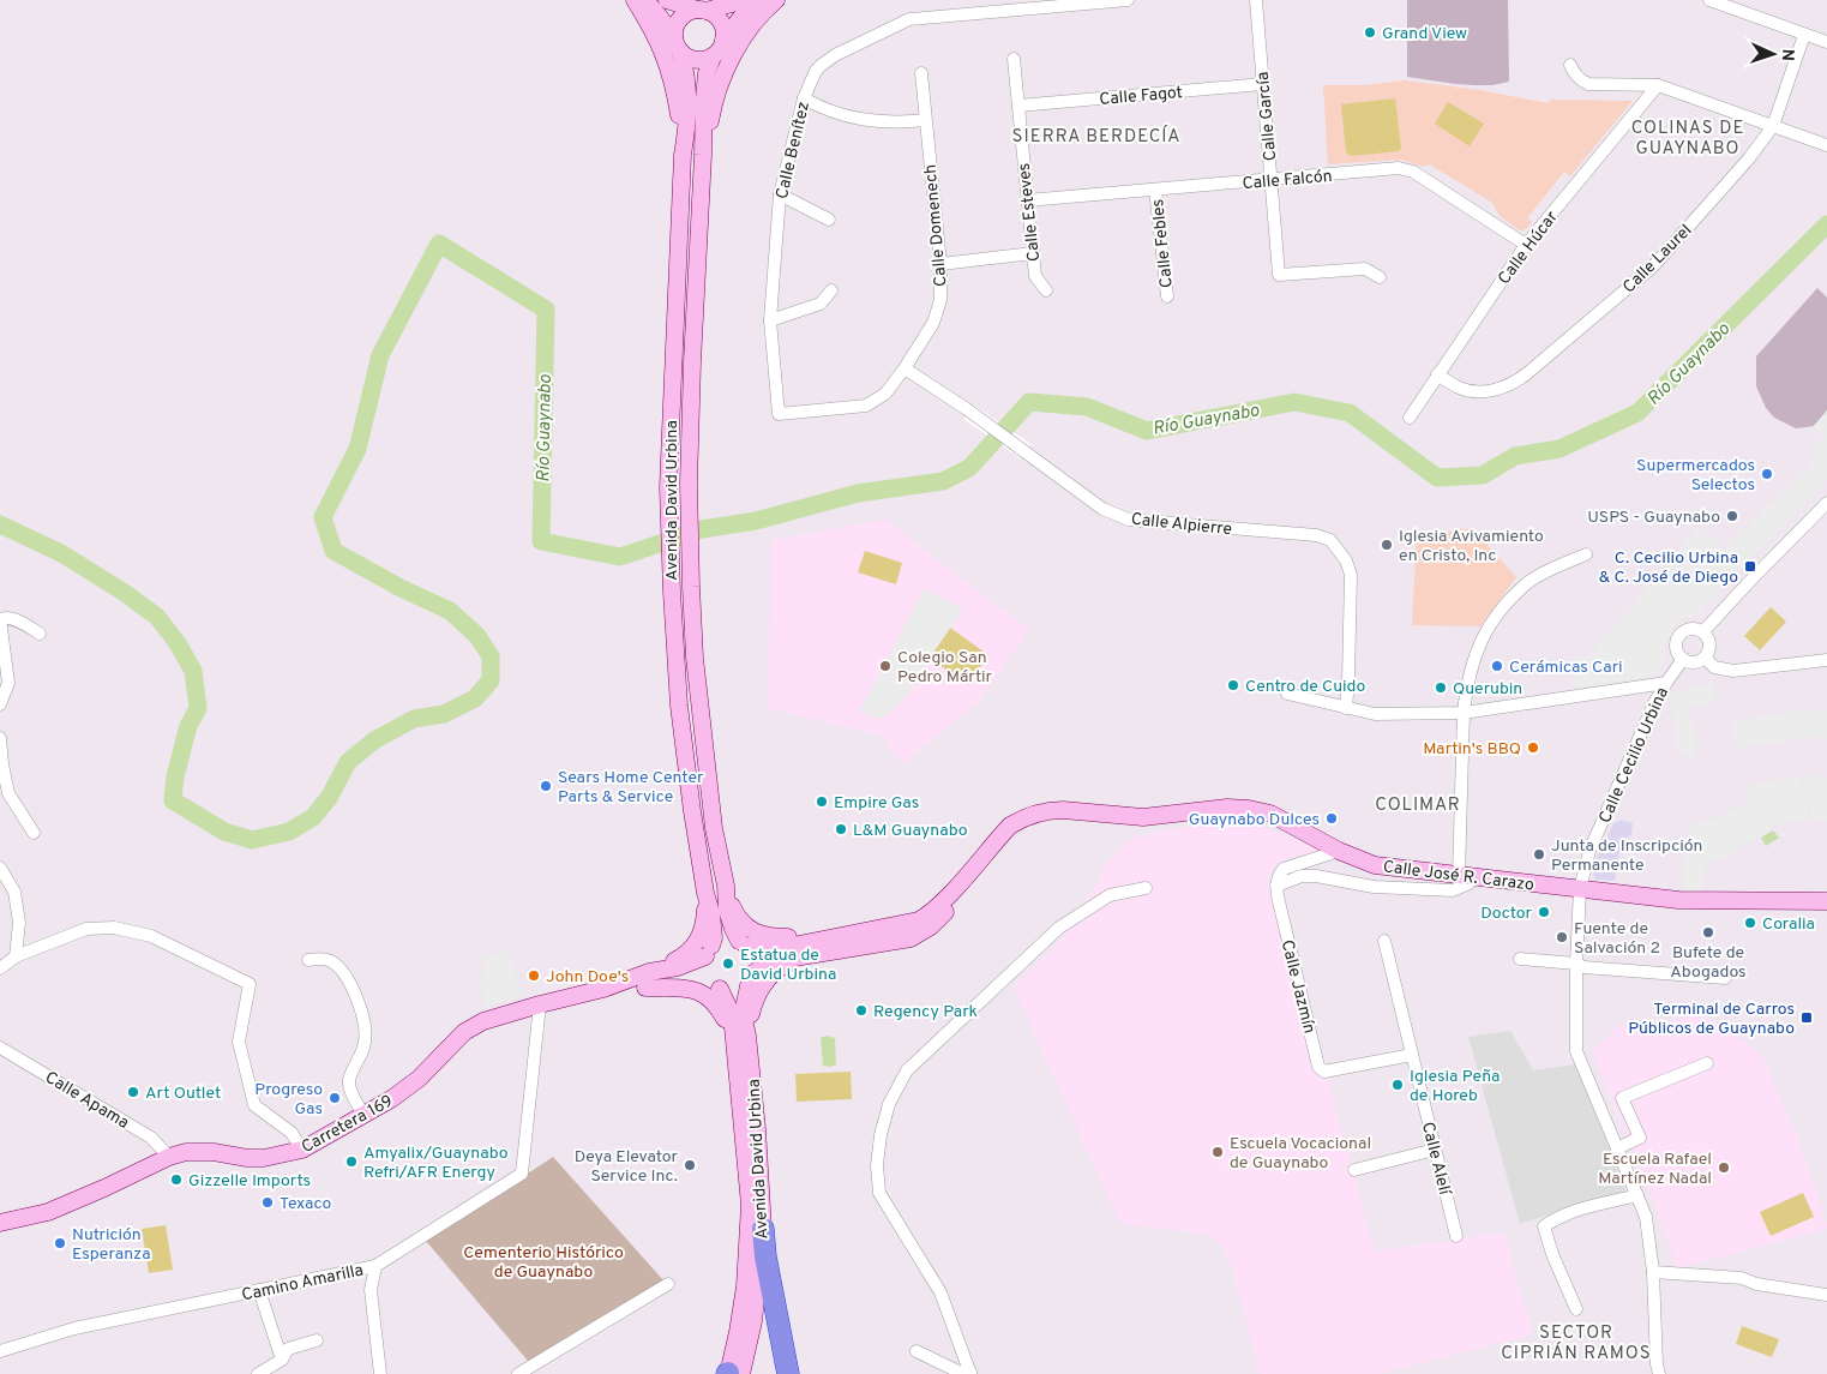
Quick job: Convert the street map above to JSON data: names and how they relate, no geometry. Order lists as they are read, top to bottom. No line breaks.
{"streets":{"street":["Calle Fagot","Calle García","Calle Benítez","Calle Falcón","Calle Esteves","Calle Domenech","Calle Febles","Calle Húcar","Calle Laurel","Avenida David Urbina","Calle Alpierre","Calle Cecilio Urbina","Calle José R. Carazo","Calle Jazmín","Calle Apama","Carretera 169","Calle Alelí","Camino Amarilla"]},"crossings":[["Calle Fagot","Calle García"],["Calle Fagot","Calle Esteves"],["Calle García","Calle Falcón"],["Calle Benítez","Calle Domenech"],["Calle Benítez","Calle Alpierre"],["Calle Falcón","Calle Esteves"],["Calle Falcón","Calle Febles"],["Calle Falcón","Calle Húcar"],["Calle Domenech","Calle Alpierre"],["Calle Húcar","Calle Laurel"],["Avenida David Urbina","Calle José R. Carazo"],["Avenida David Urbina","Carretera 169"],["Calle Cecilio Urbina","Calle José R. Carazo"],["Calle José R. Carazo","Carretera 169"],["Calle Jazmín","Calle Alelí"],["Calle Apama","Carretera 169"],["Carretera 169","Camino Amarilla"]],"districts":["COLINAS DE GUAYNABO","SIERRA BERDECÍA","COLIMAR","SECTOR CIPRIÁN RAMOS"],"water":["Río Guaynabo"],"parks":["Cementerio Histórico de Guaynabo"],"places":{"other":["Grand View","Supermercados Selectos","USPS - Guaynabo","Iglesia Avivamiento en Cristo, Inc","Colegio San Pedro Mártir","Cerámicas Cari","Centro de Cuido","Querubin","Martin's BBQ","Sears Home Center Parts & Service","Empire Gas","Guaynabo Dulces","L&M Guaynabo","Junta de Inscripción Permanente","Doctor","Coralia","Bufete de Abogados","Fuente de Salvación 2","Estatua de David Urbina","John Doe's","Regency Park","Iglesia Peña de Horeb","Art Outlet","Progreso Gas","Escuela Vocacional de Guaynabo","Amyalix/Guaynabo Refri/AFR Energy","Deya Elevator Service Inc.","Escuela Rafael Martínez Nadal","Gizzelle Imports","Texaco","Nutrición Esperanza"],"transit":["C. Cecilio Urbina & C. José de Diego","Terminal de Carros Públicos de Guaynabo"]},"north":"right"}
